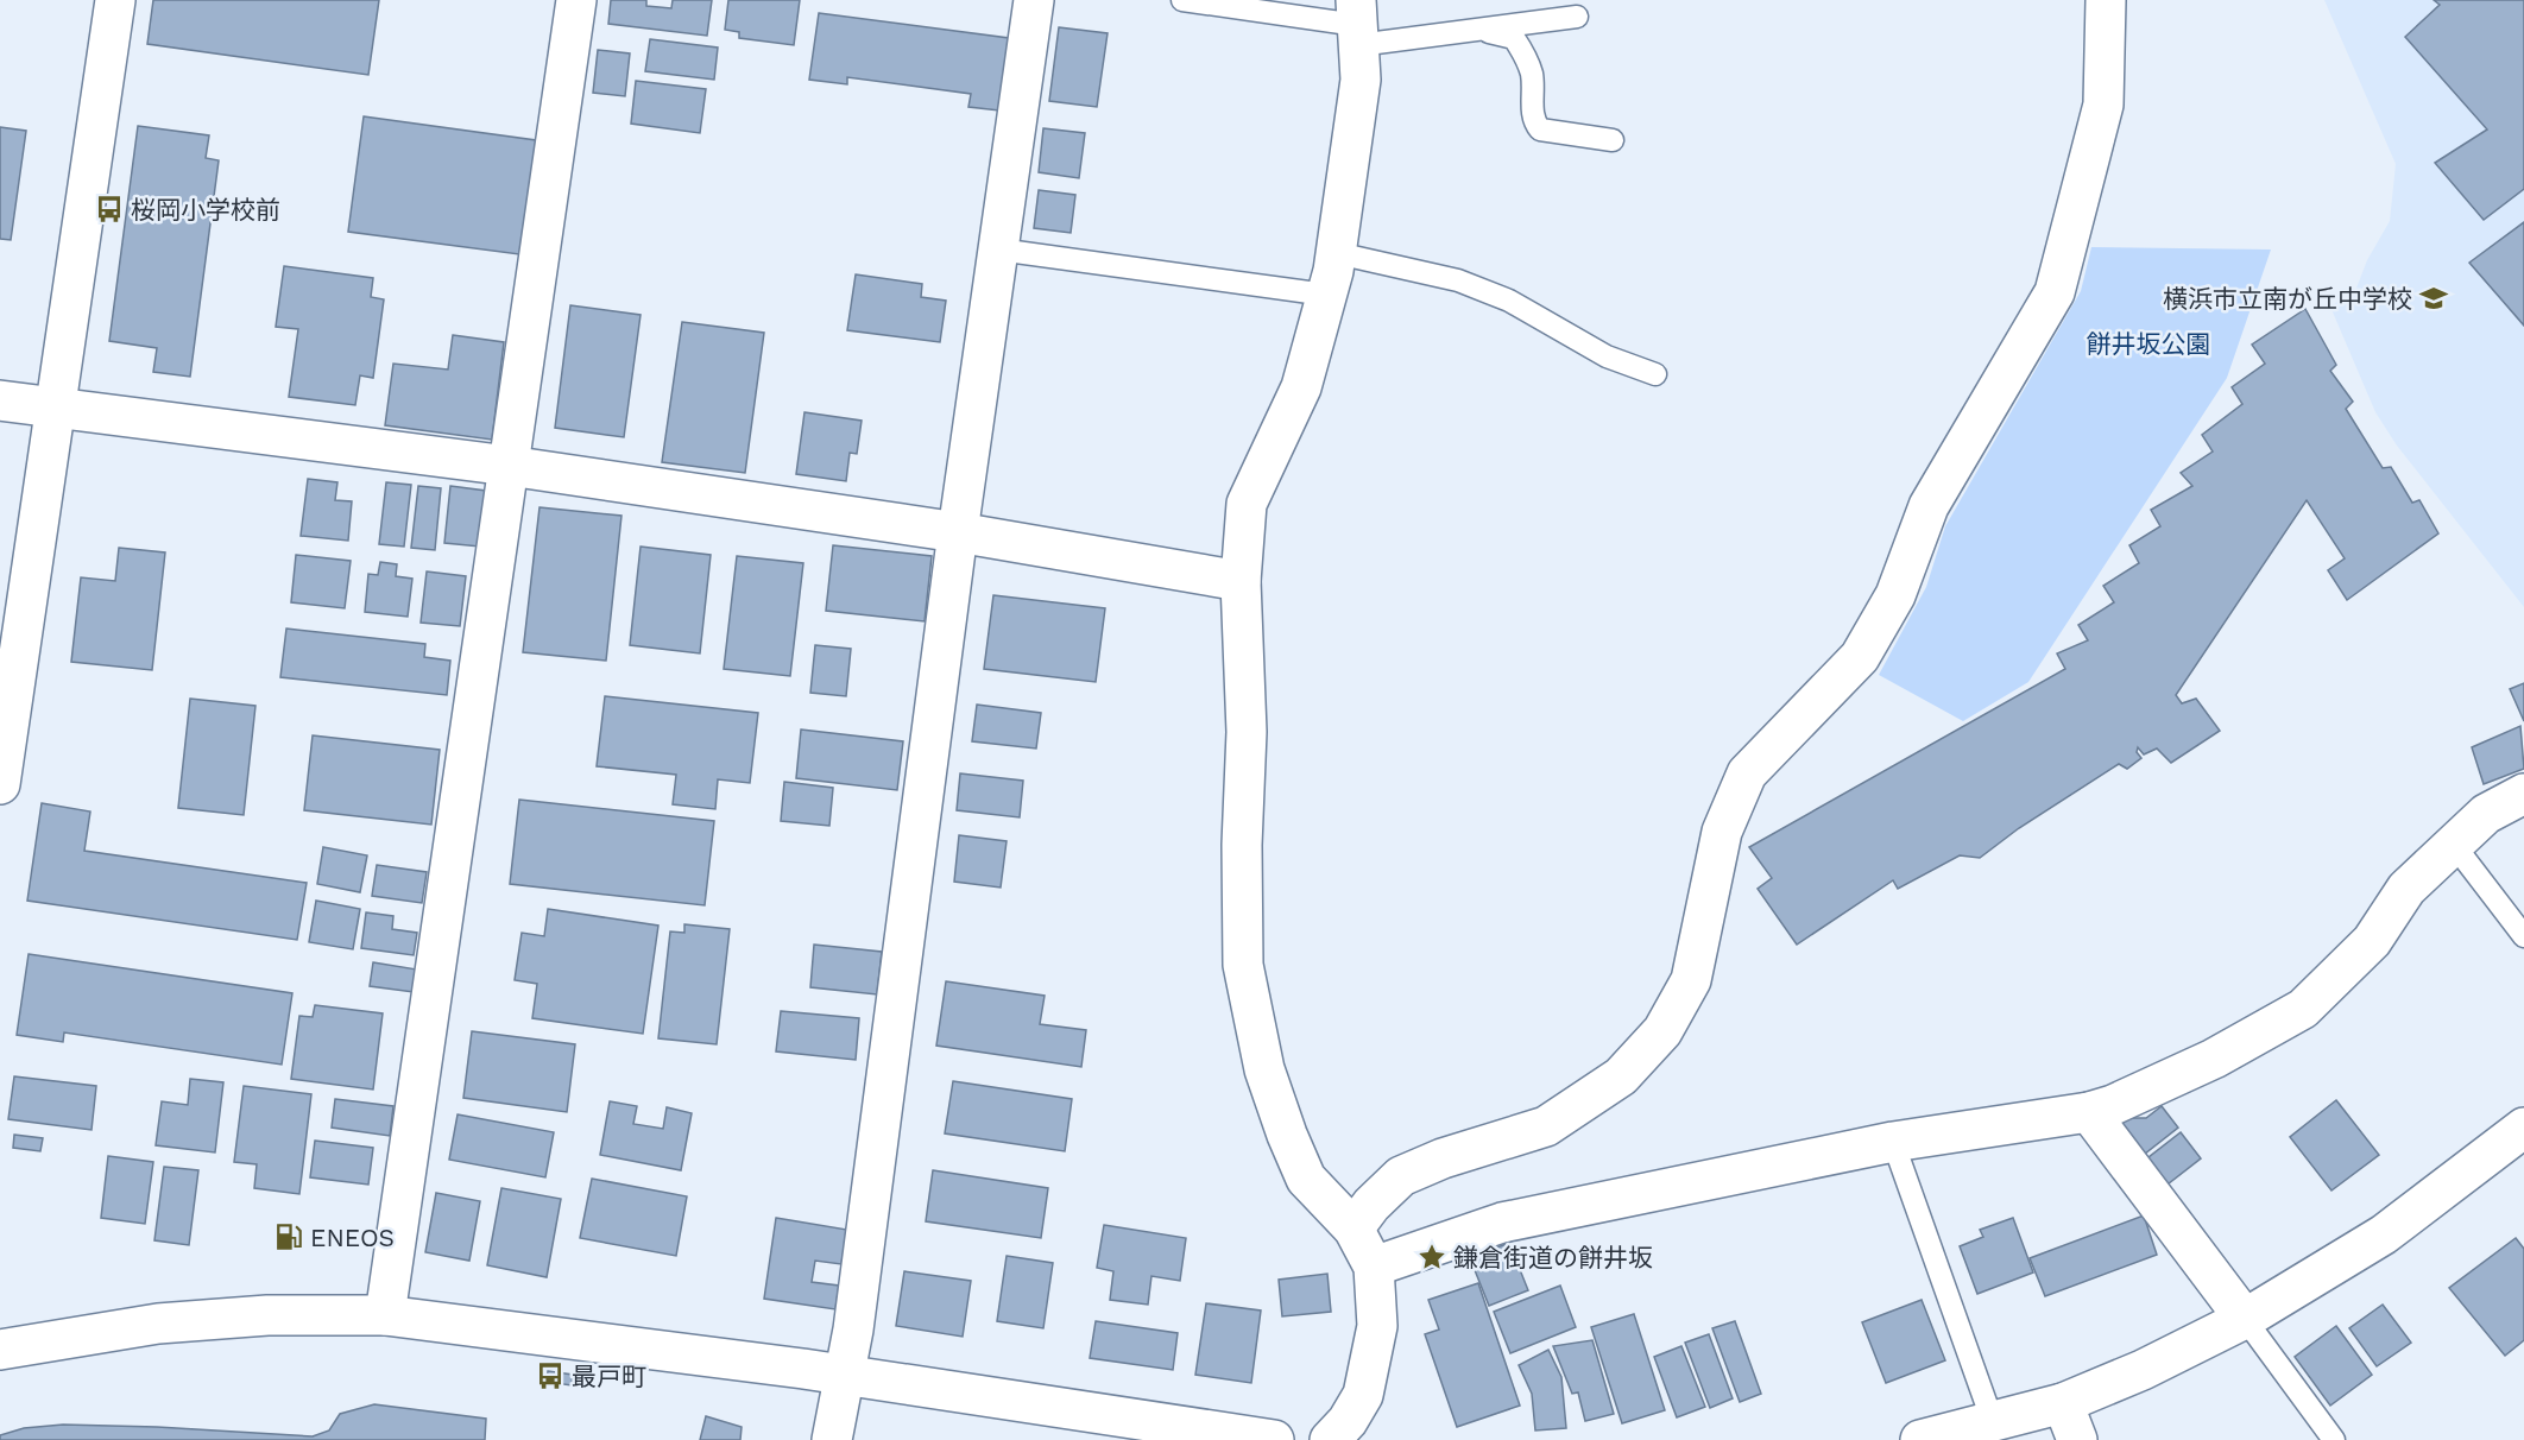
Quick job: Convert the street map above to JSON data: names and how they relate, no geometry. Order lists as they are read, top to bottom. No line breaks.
{"parks":["餅井坂公園"],"places":{"bus stop":["桜岡小学校前","最戸町"],"school or university":["横浜市立南が丘中学校"],"fuel station":["ENEOS"],"place":["鎌倉街道の餅井坂"]}}
